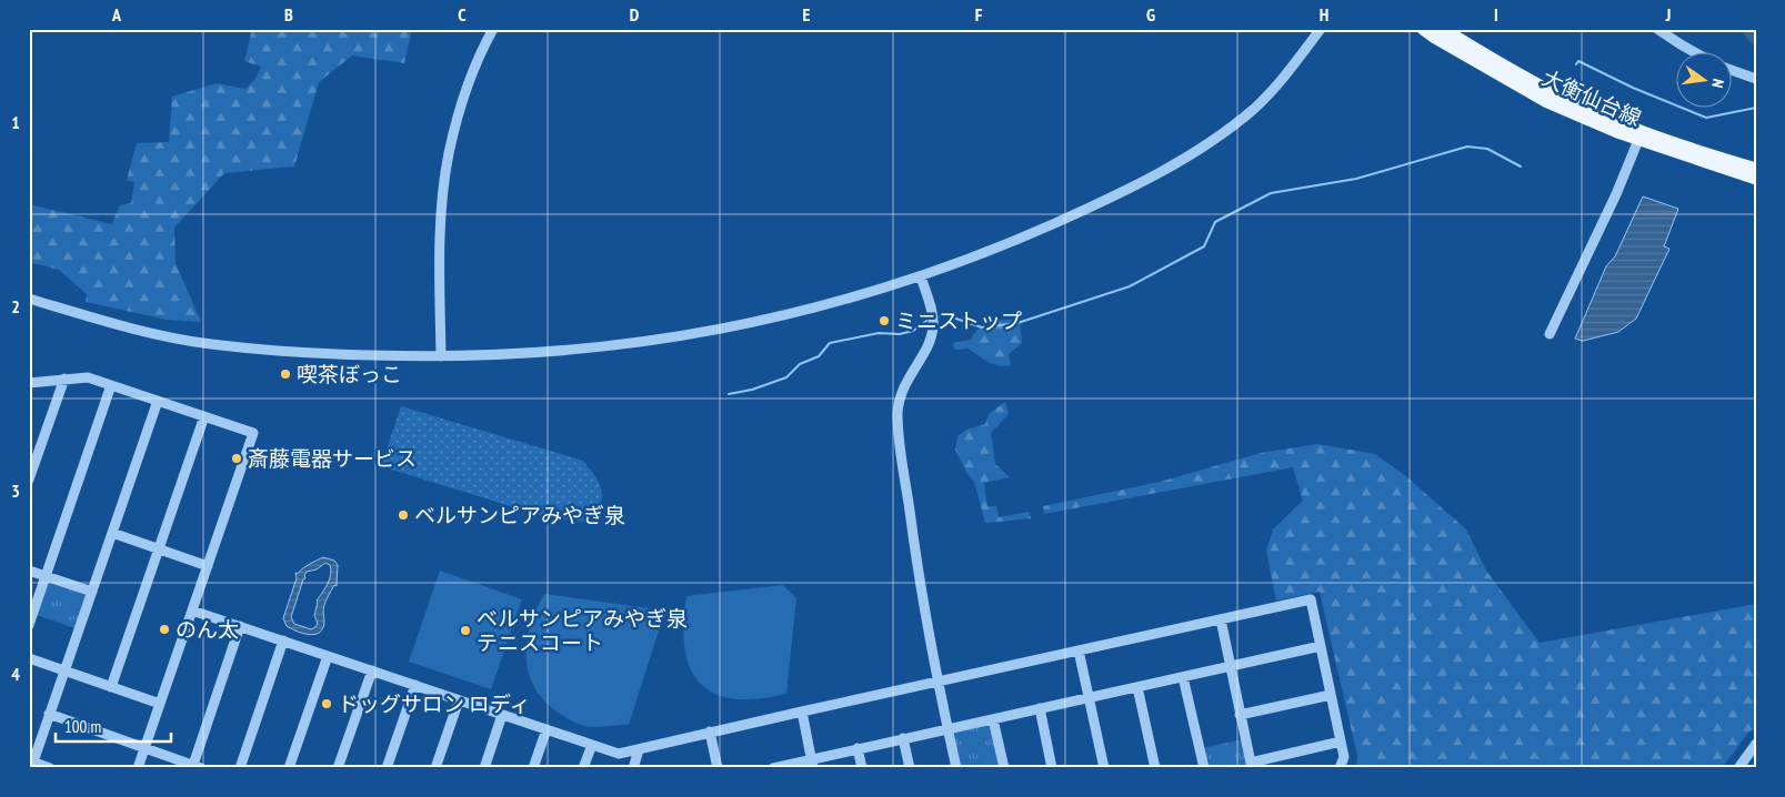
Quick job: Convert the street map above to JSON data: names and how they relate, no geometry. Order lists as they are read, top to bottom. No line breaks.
{"streets":{"main road":["大衡仙台線"]},"places":["ミニストップ","喫茶ぼっこ","斎藤電器サービス","ベルサンピアみやぎ泉","のん太","ベルサンピアみやぎ泉 テニスコート","ドッグサロン ロディ"],"scale_bar":"100 m","north":"right","grid":{"columns":["A","B","C","D","E","F","G","H","I","J"],"rows":["1","2","3","4"]}}
